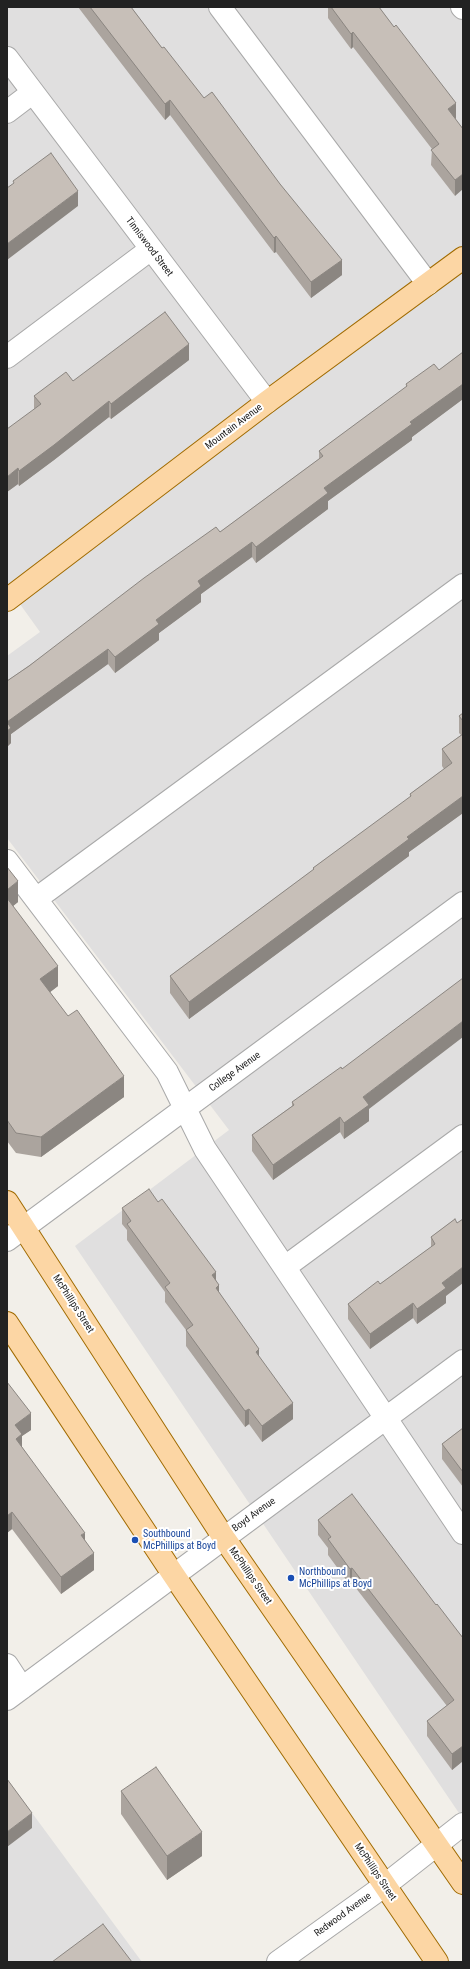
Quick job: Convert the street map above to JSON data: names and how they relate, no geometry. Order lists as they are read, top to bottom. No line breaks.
{"streets":{"main road":["Mountain Avenue","McPhillips Street"],"street":["Tinniswood Street","College Avenue","Boyd Avenue","Redwood Avenue"]},"crossings":[["Tinniswood Street","Mountain Avenue"],["College Avenue","McPhillips Street"],["McPhillips Street","Boyd Avenue"],["McPhillips Street","Redwood Avenue"]],"places":["Southbound McPhillips at Boyd","Northbound McPhillips at Boyd"]}
